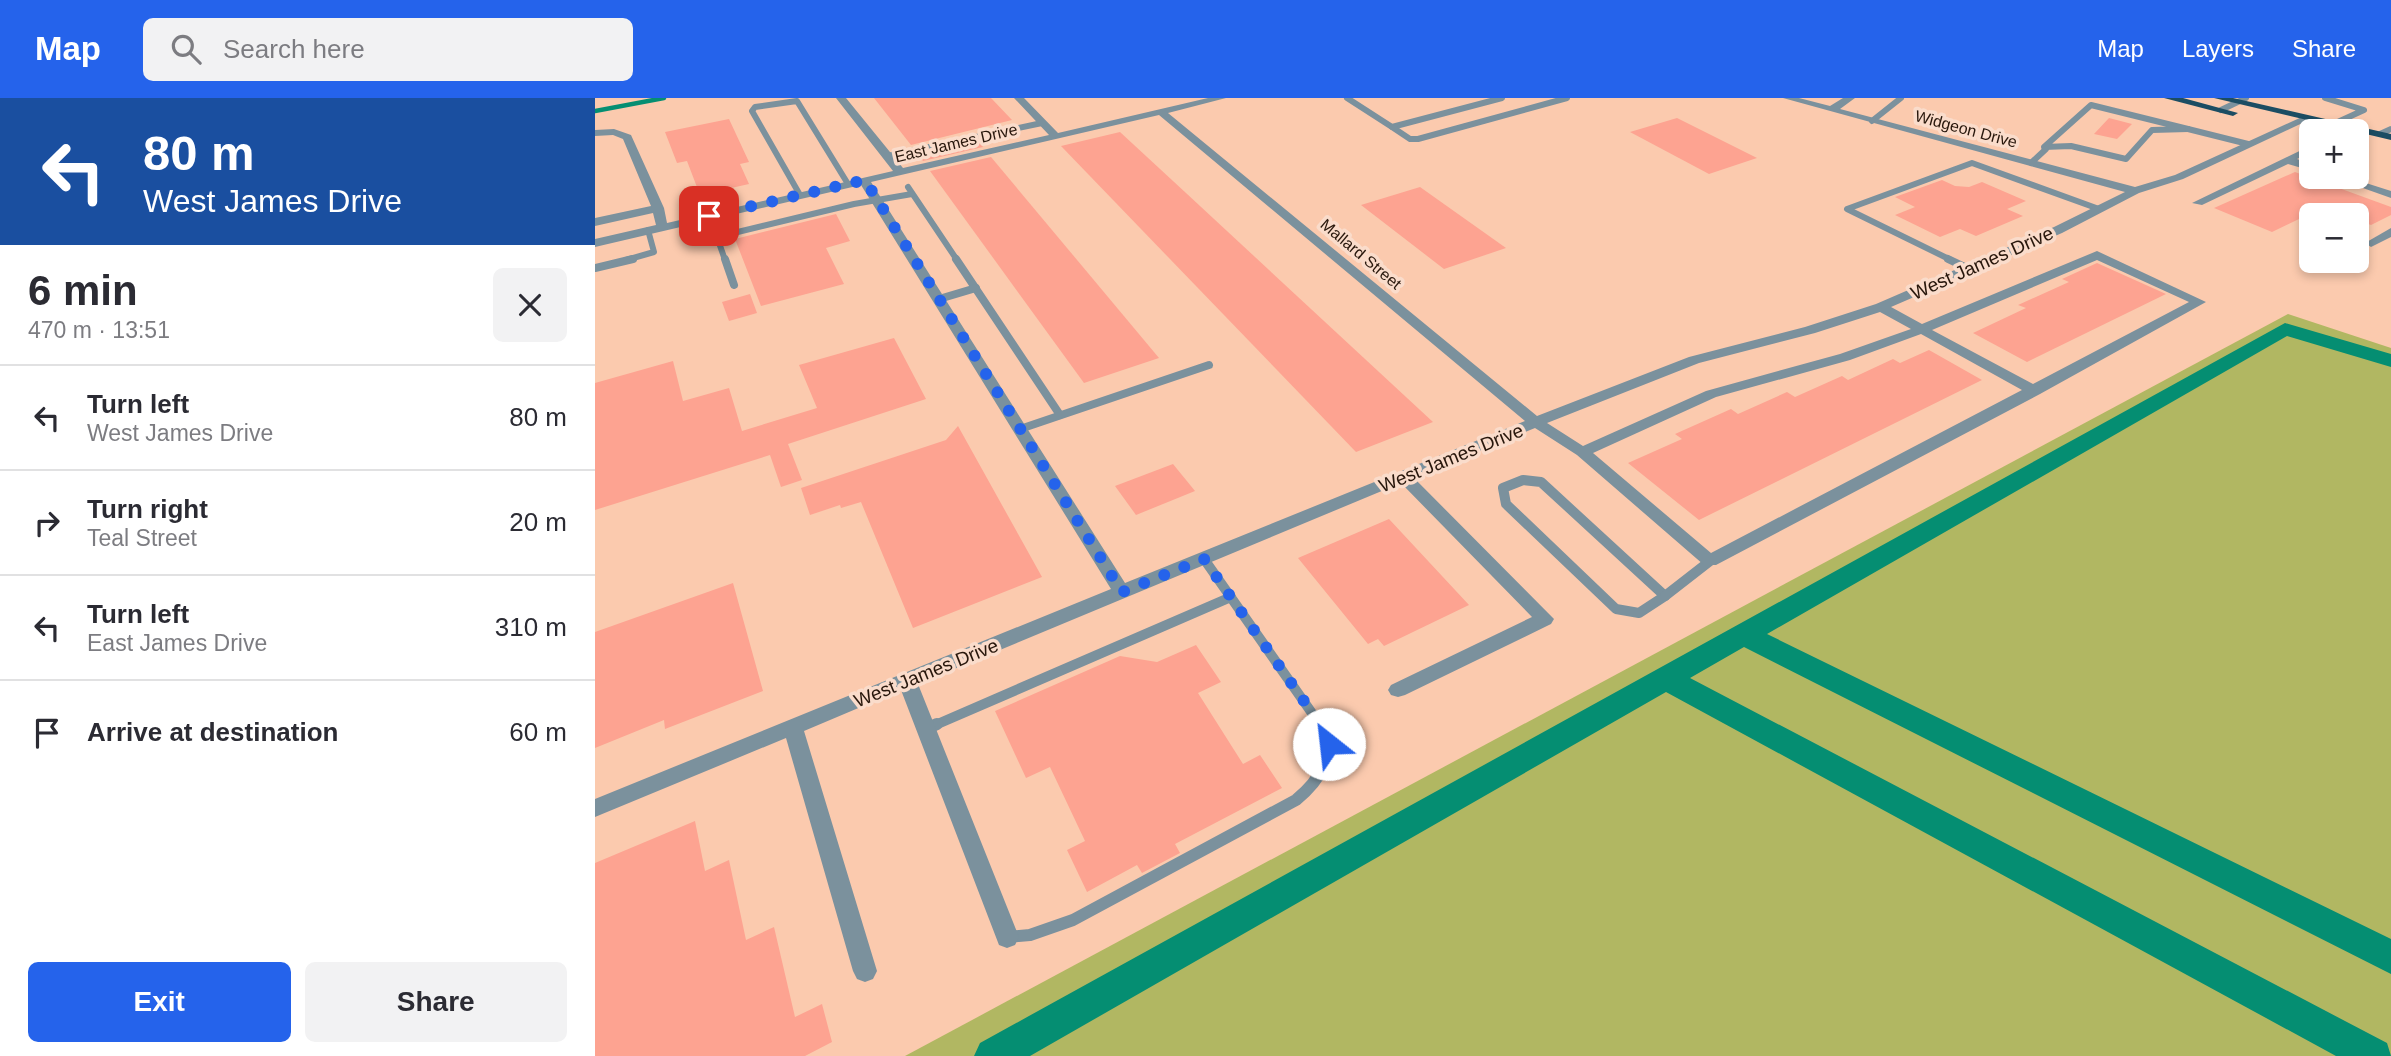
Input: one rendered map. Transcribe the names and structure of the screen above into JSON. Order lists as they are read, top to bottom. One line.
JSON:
{"streets":{"street":["Widgeon Drive","East James Drive","Mallard Street","West James Drive"]},"crossings":[["Widgeon Drive","West James Drive"],["East James Drive","Mallard Street"],["Mallard Street","West James Drive"]],"page":{"header":"Map","search":"Search here","nav":["Map","Layers","Share"],"turn":["80 m","West James Drive"],"map_buttons":["+","−"],"heading":["6 min","470 m · 13:51"],"list":[{"name":"Turn left","note":"West James Drive","value":"80 m"},{"name":"Turn right","note":"Teal Street","value":"20 m"},{"name":"Turn left","note":"East James Drive","value":"310 m"},{"name":"Arrive at destination","value":"60 m"}],"buttons":["Exit","Share"]}}
